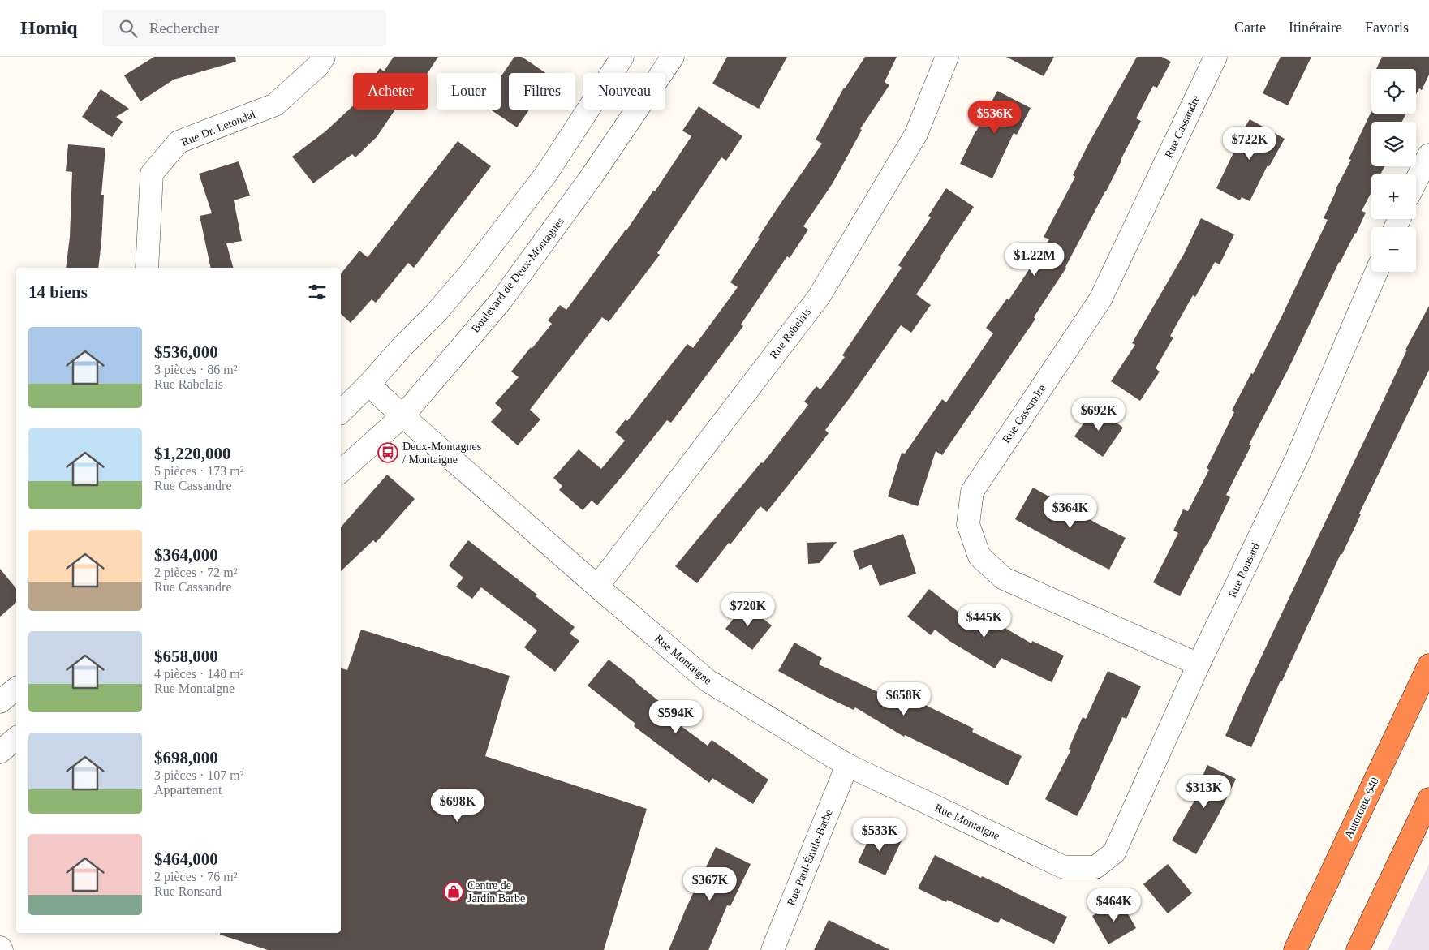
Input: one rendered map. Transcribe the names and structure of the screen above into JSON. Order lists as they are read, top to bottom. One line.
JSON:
{"streets":{"highway":["Autoroute 640"],"street":["Rue Cassandre","Rue Dr. Letondal","Boulevard de Deux-Montagnes","Rue Rabelais","Rue Ronsard","Rue Montaigne","Rue Paul-Émile-Barbe"]},"crossings":[["Rue Cassandre","Rue Ronsard"],["Boulevard de Deux-Montagnes","Rue Montaigne"],["Rue Rabelais","Rue Montaigne"],["Rue Ronsard","Rue Montaigne"],["Rue Montaigne","Rue Paul-Émile-Barbe"]],"places":{"bus stop":["Deux-Montagnes / Montaigne"],"shop":["Centre de Jardin Barbe"]},"page":{"header":"Homiq","search":"Rechercher","nav":["Carte","Itinéraire","Favoris"],"map_buttons":["+","−"],"chip":["Acheter","Louer","Filtres","Nouveau"],"price":["$536K","$722K","$1.22M","$692K","$364K","$720K","$445K","$658K","$594K","$313K","$698K","$533K","$367K","$464K"],"heading":"14 biens","list":[{"name":"$536,000","note":"3 pièces · 86 m² · Rue Rabelais"},{"name":"$1,220,000","note":"5 pièces · 173 m² · Rue Cassandre"},{"name":"$364,000","note":"2 pièces · 72 m² · Rue Cassandre"},{"name":"$658,000","note":"4 pièces · 140 m² · Rue Montaigne"},{"name":"$698,000","note":"3 pièces · 107 m² · Appartement"},{"name":"$464,000","note":"2 pièces · 76 m² · Rue Ronsard"}]}}
